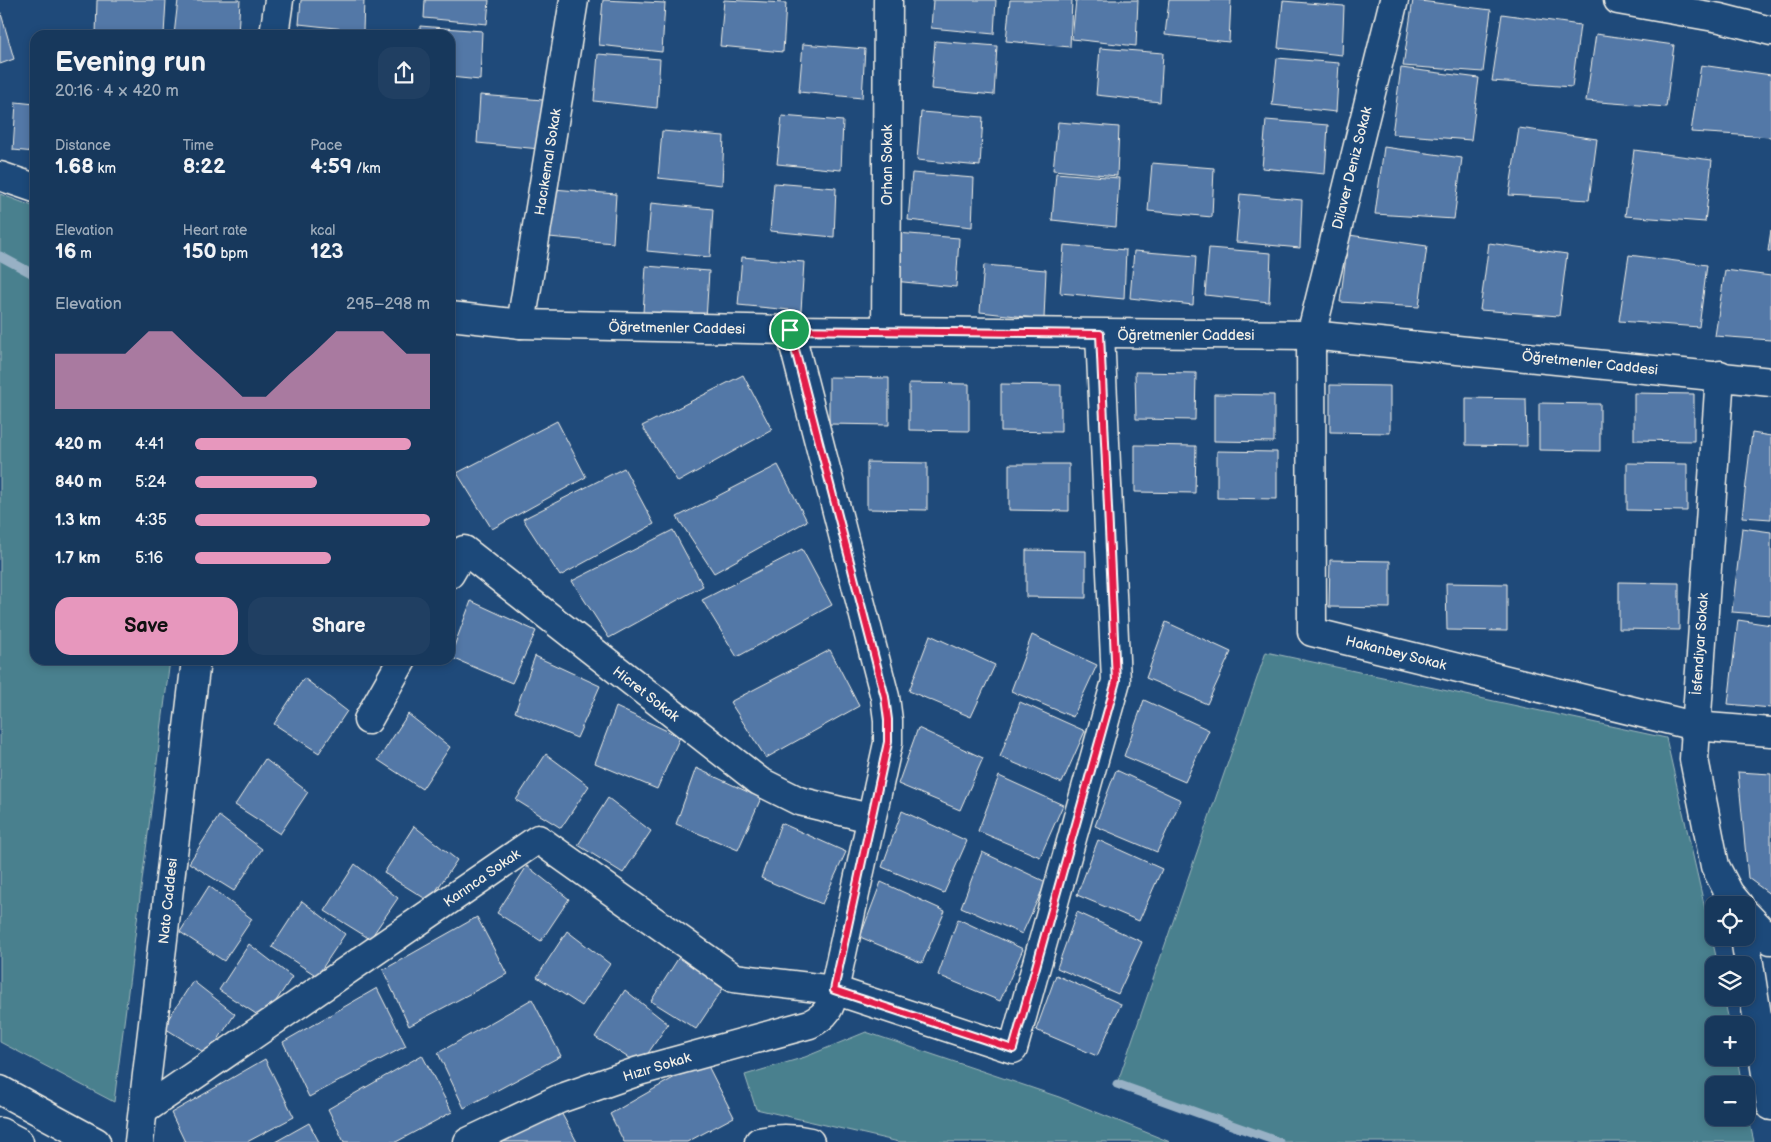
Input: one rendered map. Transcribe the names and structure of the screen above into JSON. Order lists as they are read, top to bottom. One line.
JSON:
{"streets":{"street":["Hacıkemal Sokak","Orhan Sokak","Dilaver Deniz Sokak","Öğretmenler Caddesi","İsfendiyar Sokak","Hakanbey Sokak","Hicret Sokak","Karınca Sokak","Nato Caddesi","Hızır Sokak"]},"crossings":[["Hacıkemal Sokak","Öğretmenler Caddesi"],["Orhan Sokak","Öğretmenler Caddesi"],["Dilaver Deniz Sokak","Öğretmenler Caddesi"],["Dilaver Deniz Sokak","Hakanbey Sokak"],["Öğretmenler Caddesi","İsfendiyar Sokak"],["Öğretmenler Caddesi","Hakanbey Sokak"],["Öğretmenler Caddesi","Hızır Sokak"],["İsfendiyar Sokak","Hakanbey Sokak"],["Hicret Sokak","Hızır Sokak"],["Karınca Sokak","Nato Caddesi"],["Karınca Sokak","Hızır Sokak"]],"page":{"heading":["Evening run","20:16 · 4 × 420 m"],"stats":[["Distance","1.68 km"],["Time","8:22"],["Pace","4:59 /km"],["Elevation","16 m"],["Heart rate","150 bpm"],["kcal","123"]],"chart":["Elevation","295–298 m"],"list":[{"name":"420 m","note":"4:41"},{"name":"840 m","note":"5:24"},{"name":"1.3 km","note":"4:35"},{"name":"1.7 km","note":"5:16"}],"buttons":["Save","Share"],"map_buttons":["+","−"]}}
